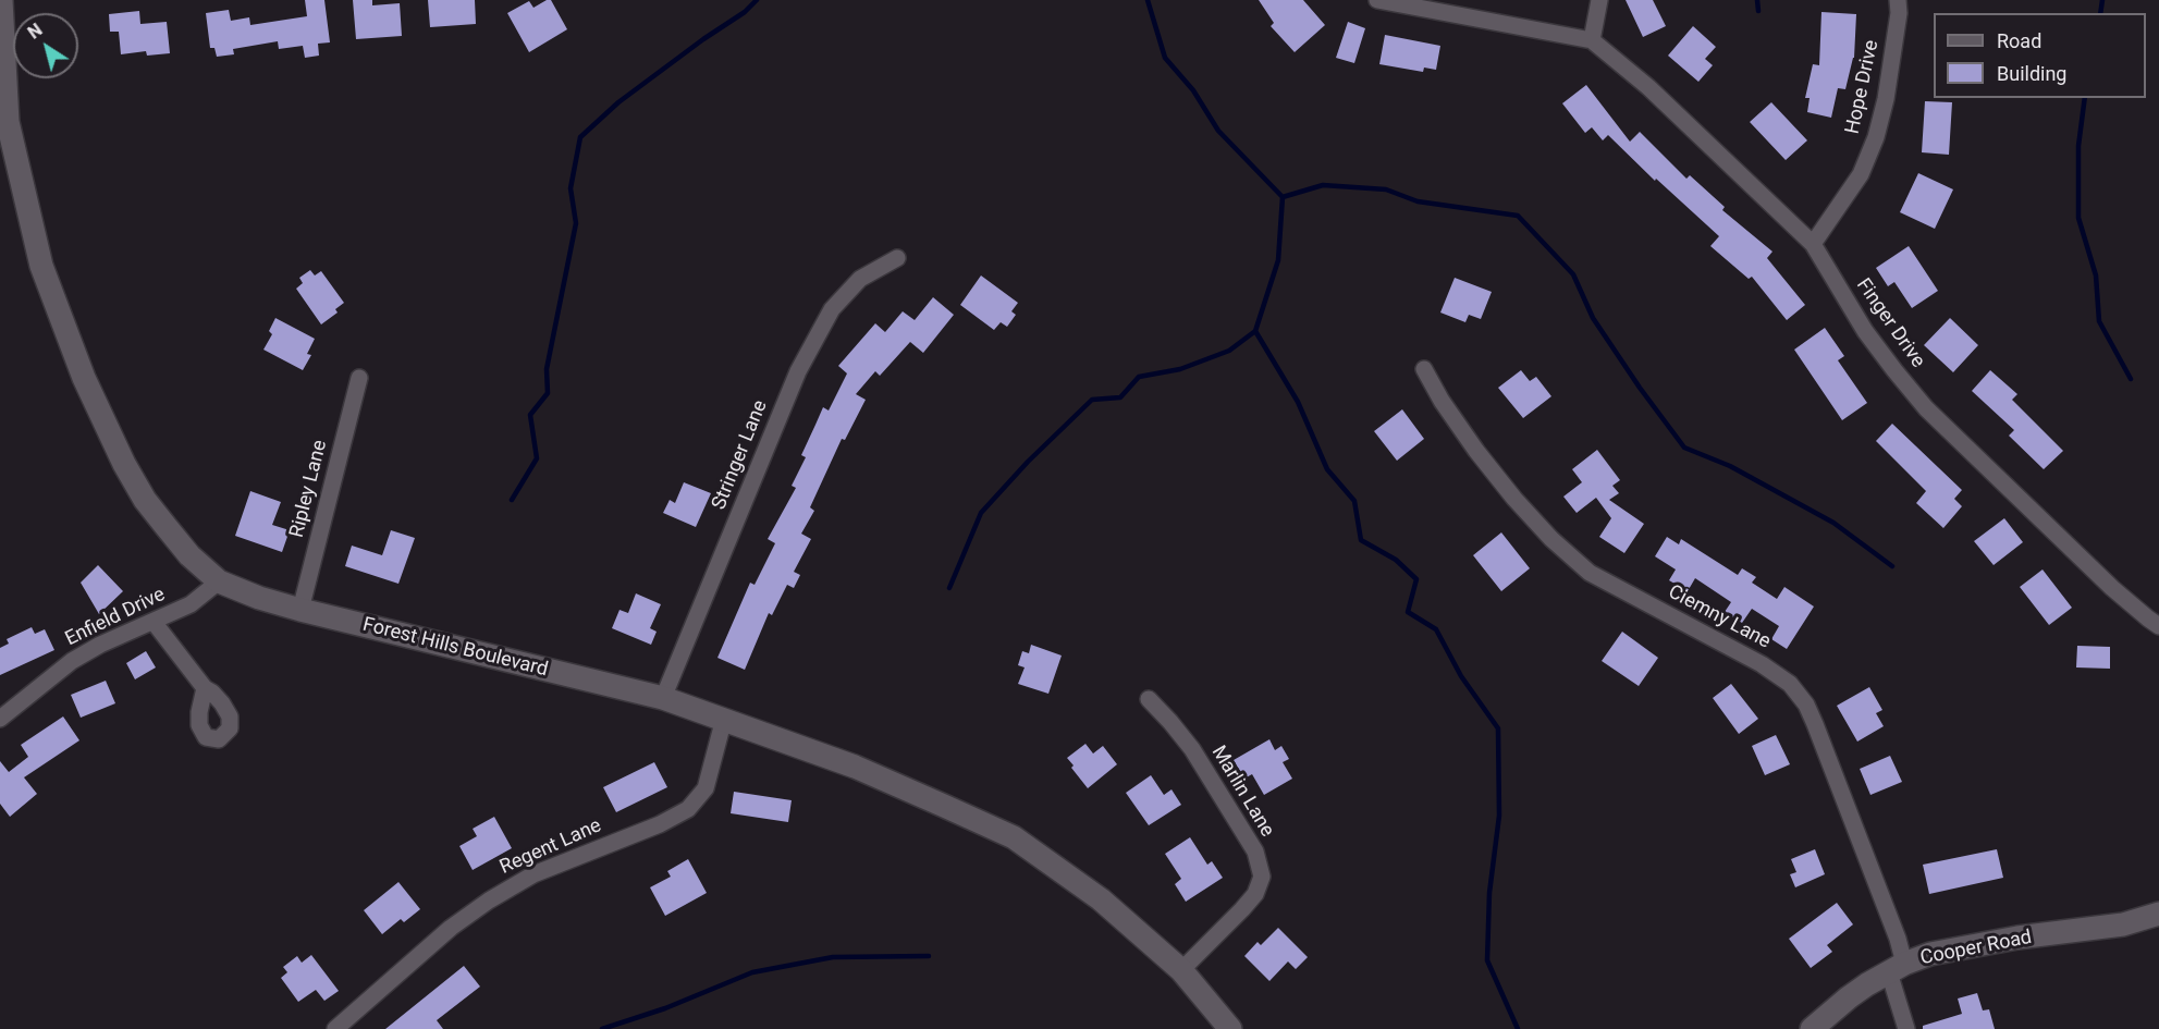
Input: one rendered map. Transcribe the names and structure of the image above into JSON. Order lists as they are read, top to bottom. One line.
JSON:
{"streets":{"main road":["Forest Hills Boulevard","Cooper Road"],"street":["Hope Drive","Finger Drive","Stringer Lane","Ripley Lane","Enfield Drive","Ciemny Lane","Marlin Lane","Regent Lane"]},"crossings":[["Hope Drive","Finger Drive"],["Stringer Lane","Forest Hills Boulevard"],["Ripley Lane","Forest Hills Boulevard"],["Enfield Drive","Forest Hills Boulevard"],["Ciemny Lane","Cooper Road"],["Forest Hills Boulevard","Marlin Lane"],["Forest Hills Boulevard","Regent Lane"]],"legend":["Road","Building"],"north":"top left"}
